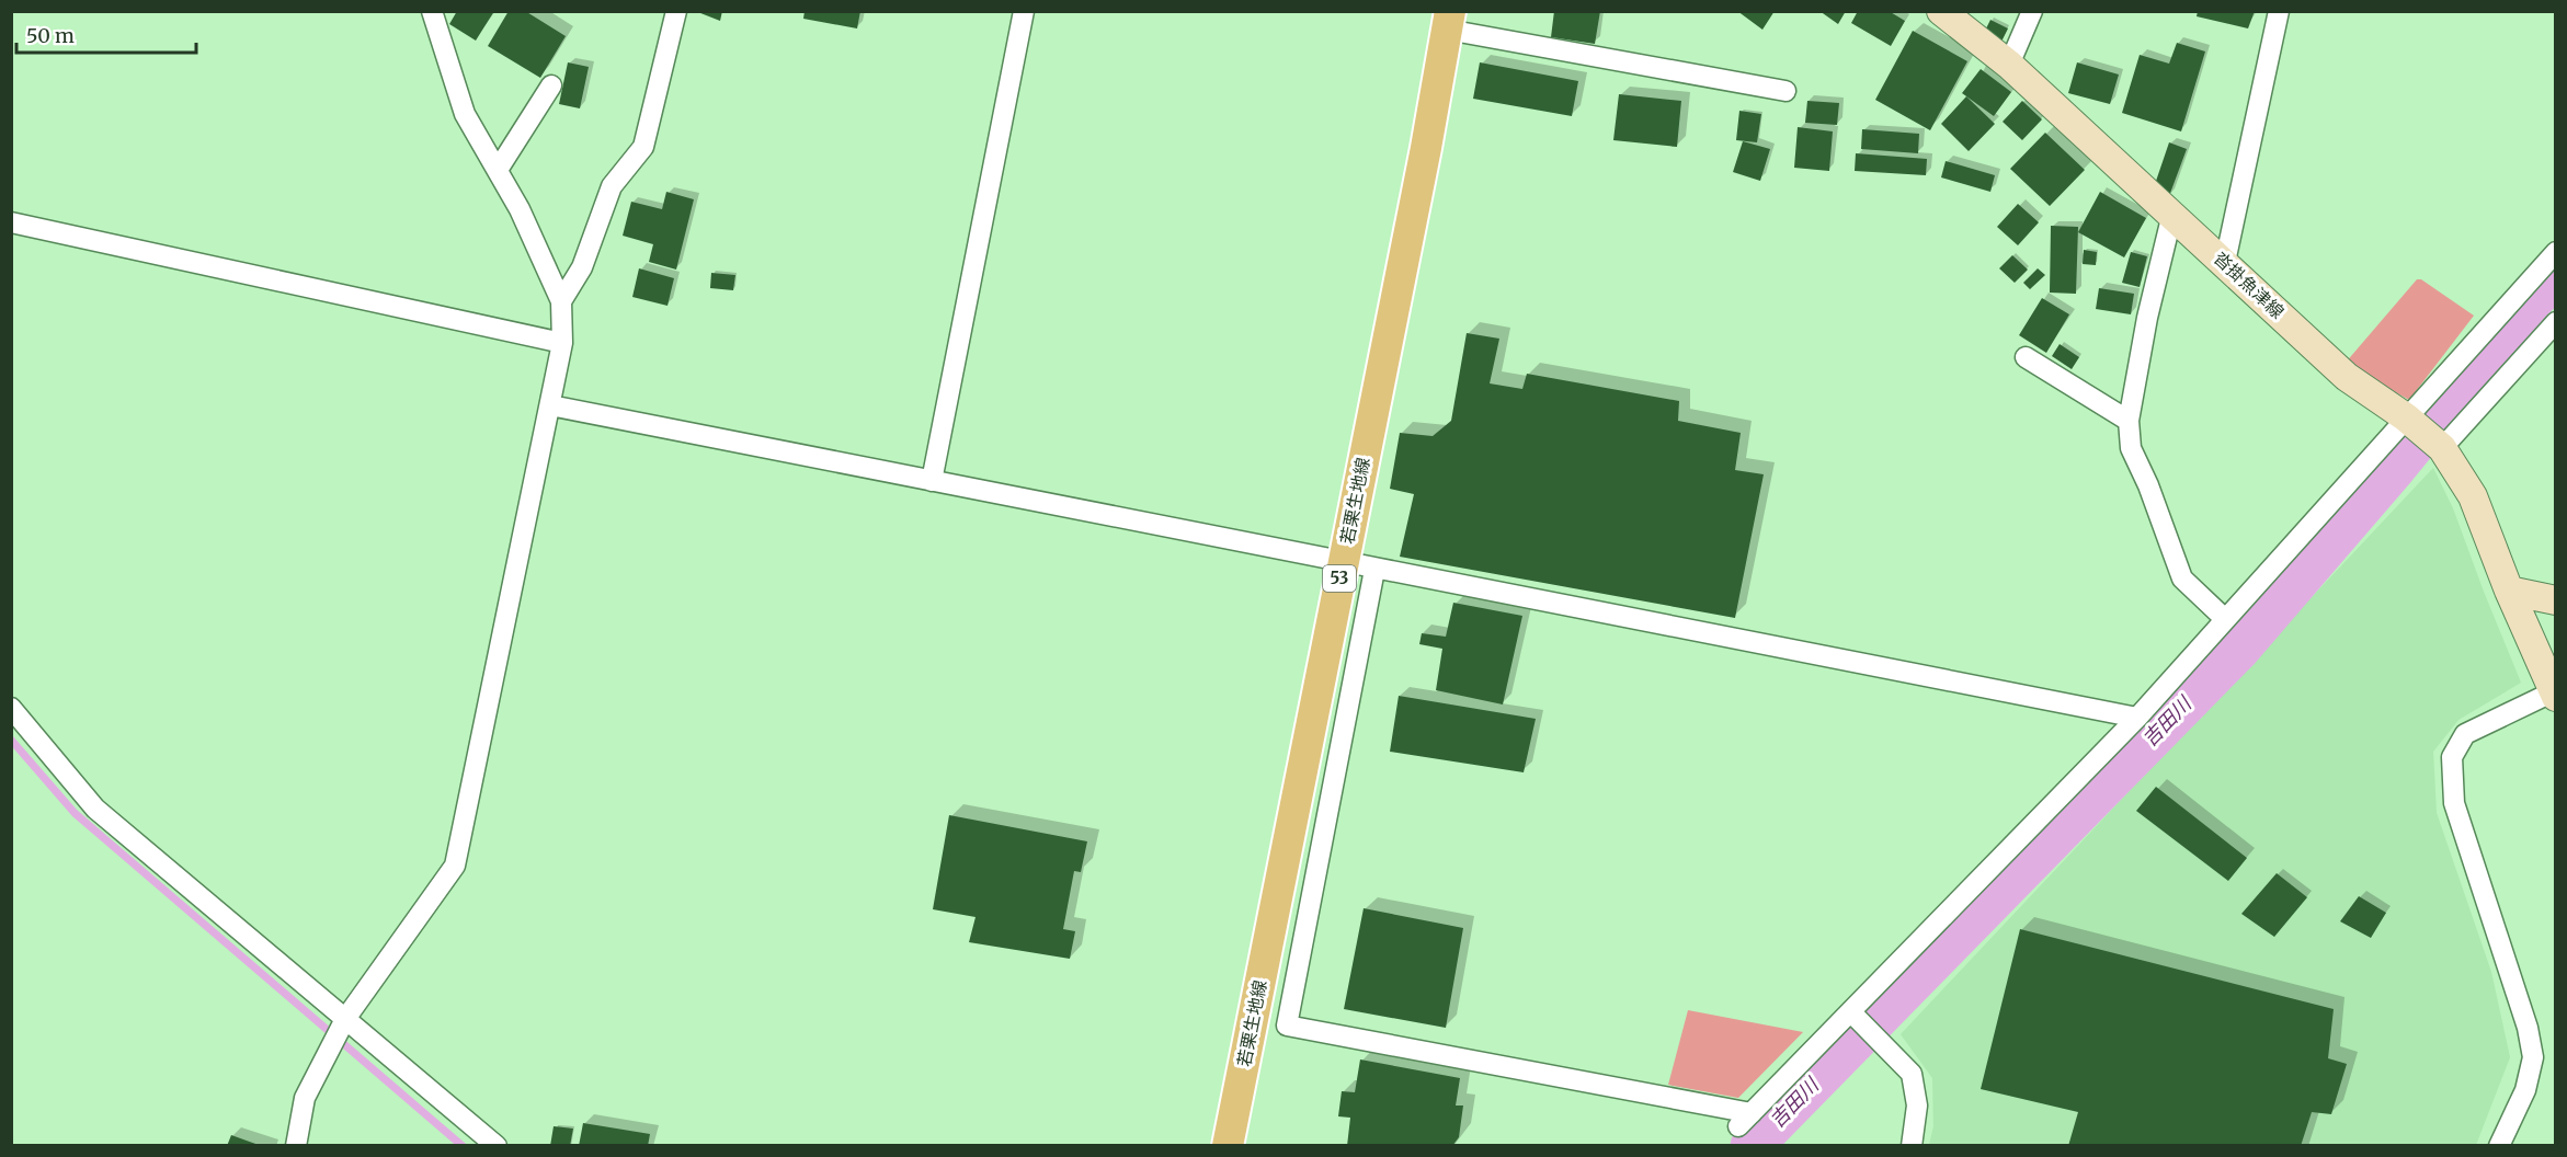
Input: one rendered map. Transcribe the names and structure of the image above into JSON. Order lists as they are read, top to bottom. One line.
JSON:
{"streets":{"main road":["沓掛魚津線","若栗生地線","53"]},"water":["吉田川"],"scale_bar":"50 m"}
